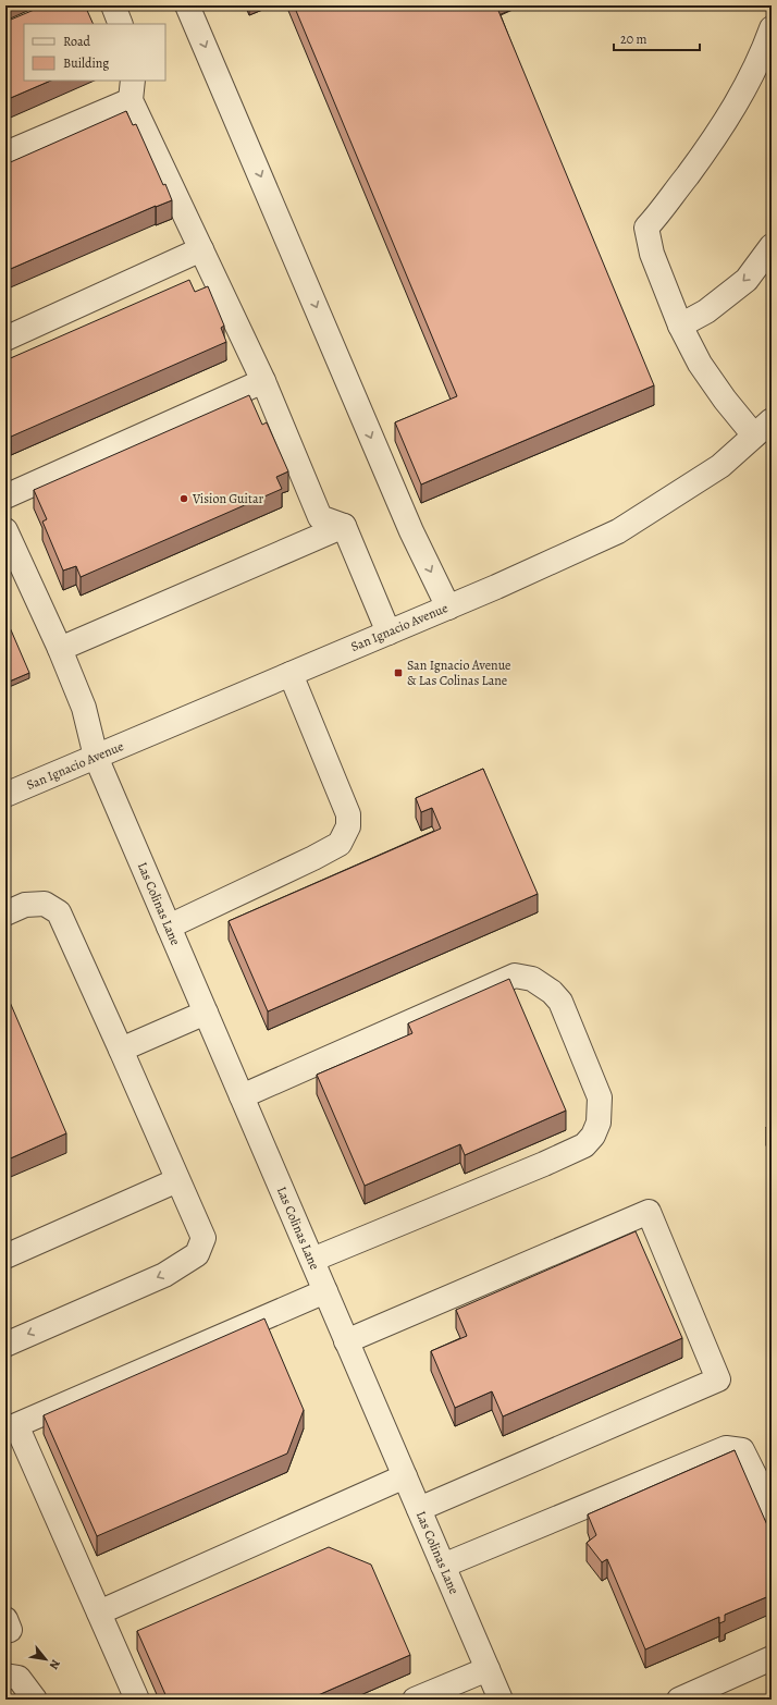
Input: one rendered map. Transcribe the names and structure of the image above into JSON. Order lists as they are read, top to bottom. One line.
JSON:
{"streets":{"street":["San Ignacio Avenue","Las Colinas Lane"]},"crossings":[["San Ignacio Avenue","Las Colinas Lane"]],"places":{"other":["Vision Guitar"],"transit":["San Ignacio Avenue & Las Colinas Lane"]},"legend":["Road","Building"],"scale_bar":"20 m","north":"bottom right"}
